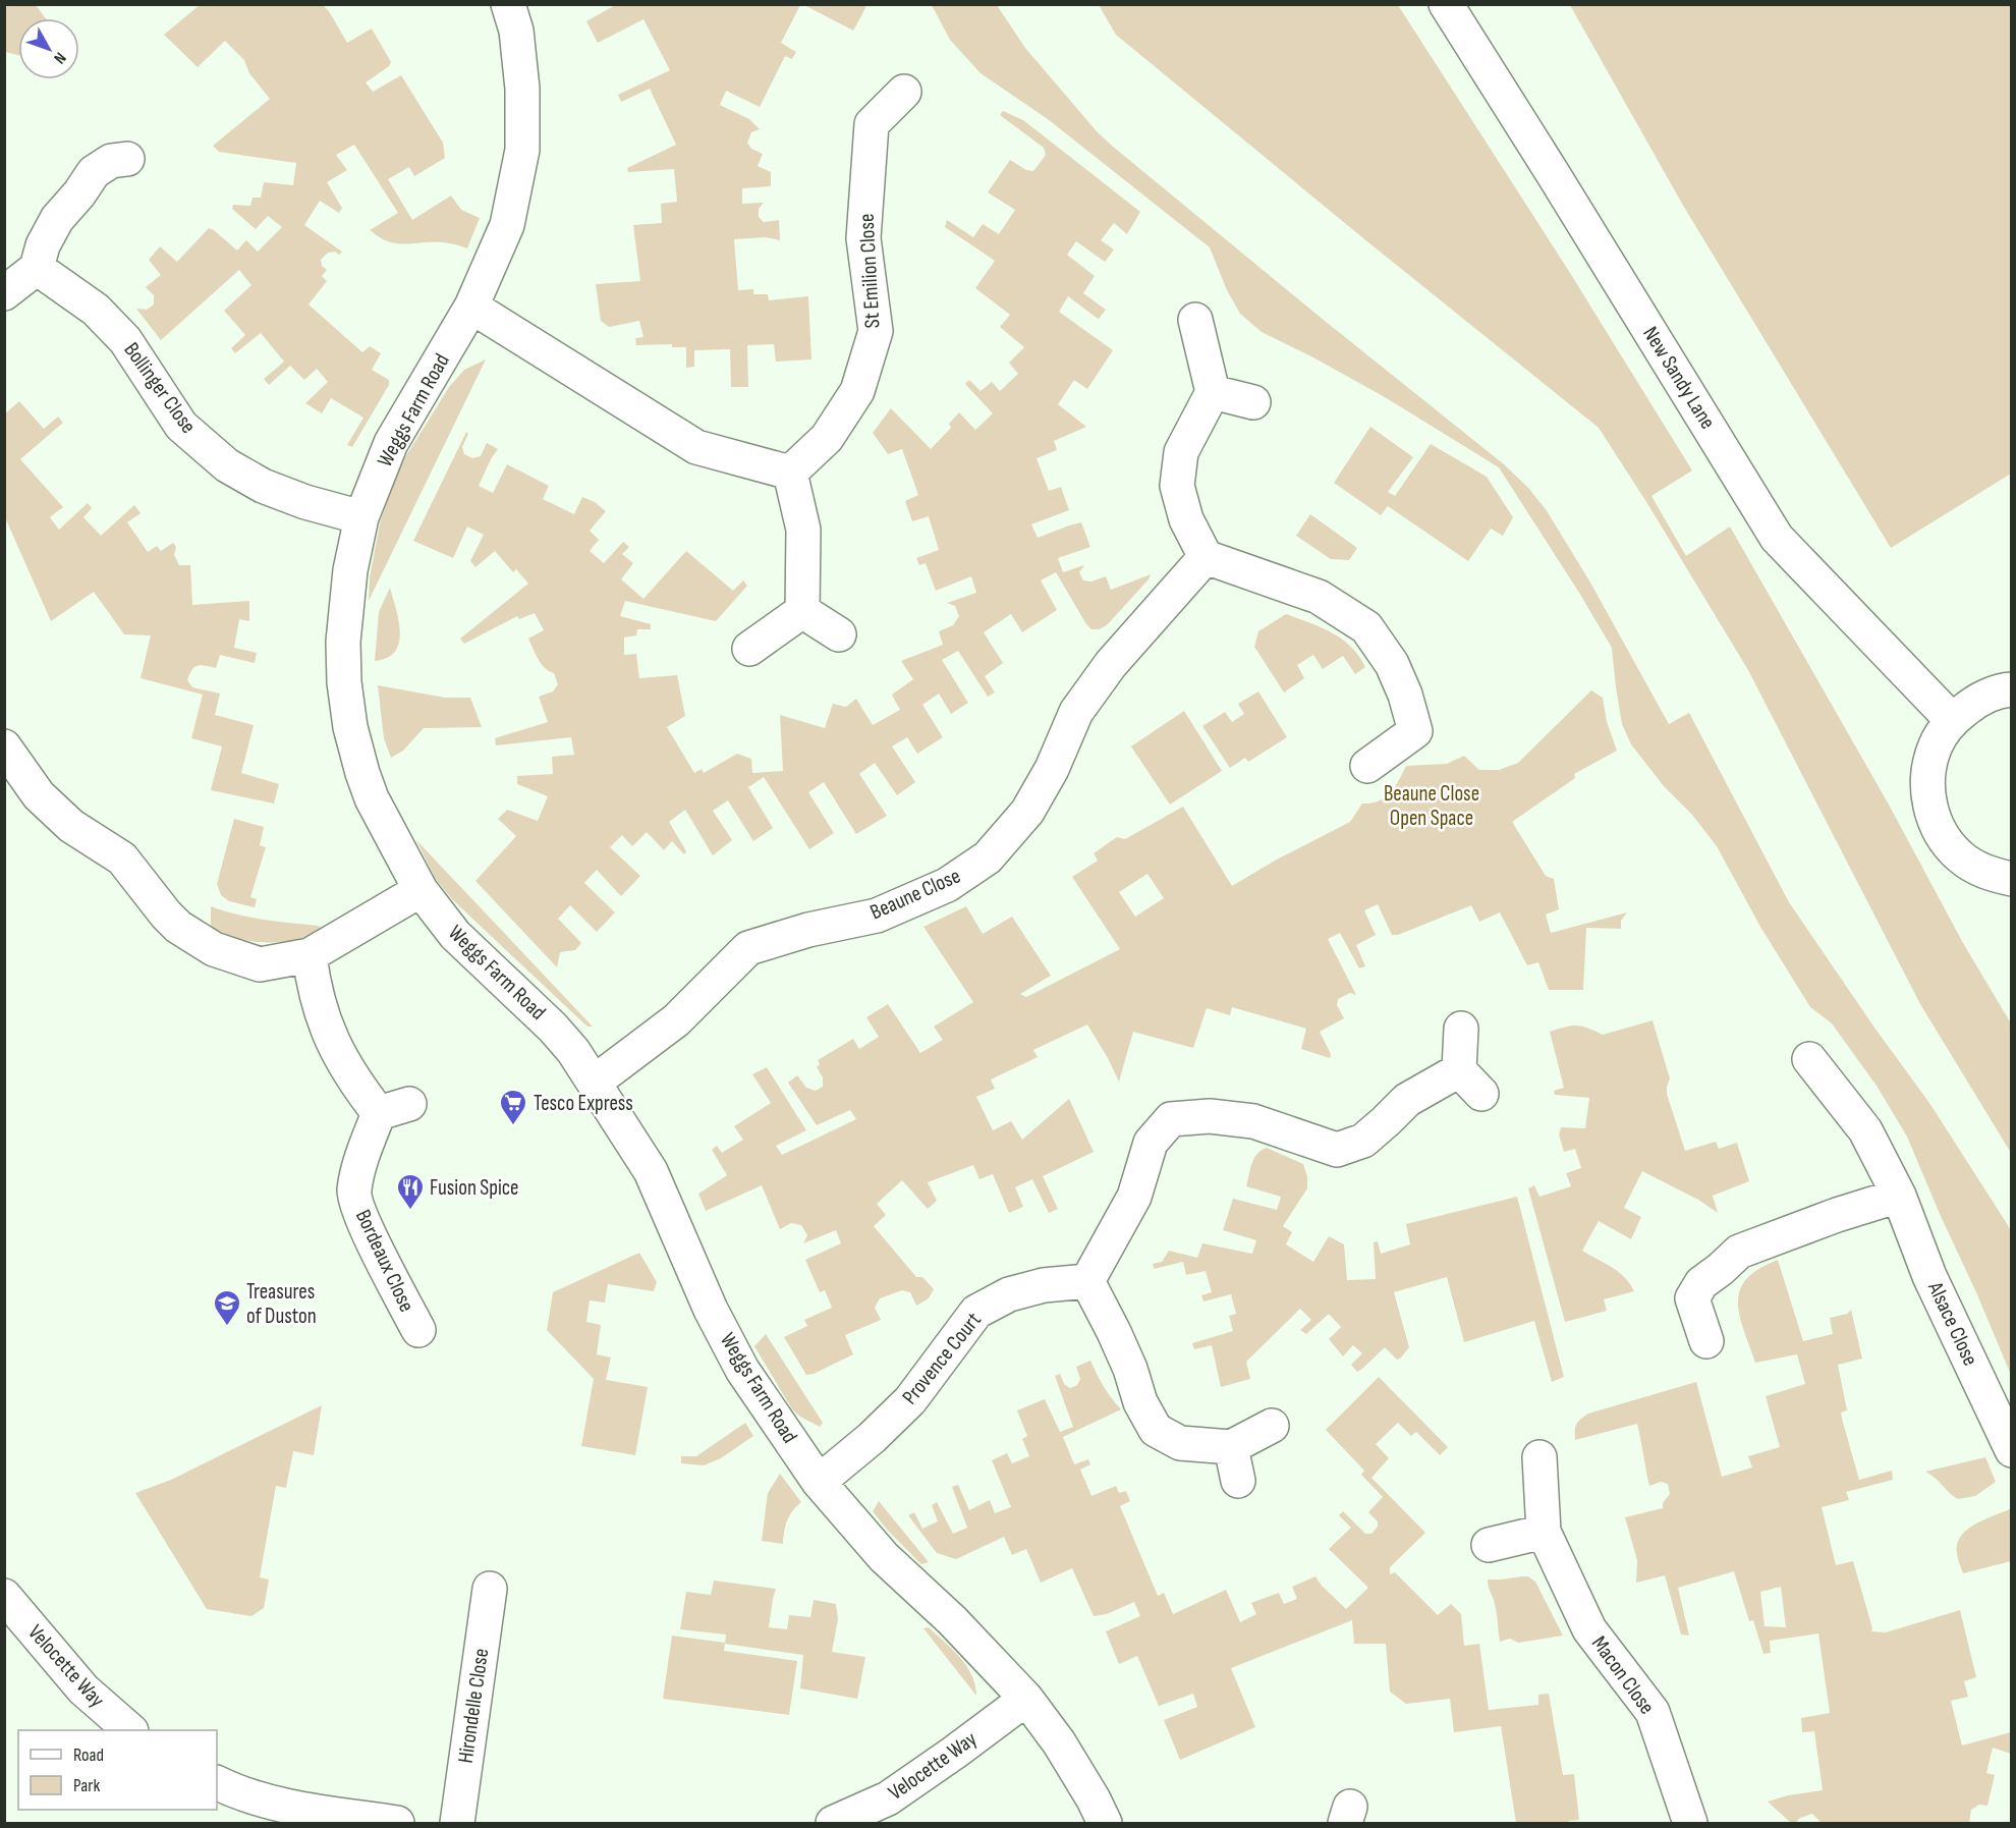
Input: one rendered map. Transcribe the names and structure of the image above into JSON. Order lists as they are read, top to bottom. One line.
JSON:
{"streets":{"street":["St Emilion Close","New Sandy Lane","Bollinger Close","Weggs Farm Road","Beaune Close","Bordeaux Close","Alsace Close","Provence Court","Velocette Way","Macon Close","Hirondelle Close"]},"crossings":[["Bollinger Close","Weggs Farm Road"],["Weggs Farm Road","Beaune Close"],["Weggs Farm Road","Provence Court"],["Weggs Farm Road","Velocette Way"]],"parks":["Beaune Close Open Space"],"places":{"supermarket":["Tesco Express"],"restaurant":["Fusion Spice"],"school or university":["Treasures of Duston"]},"legend":["Road","Park"],"north":"bottom right"}
